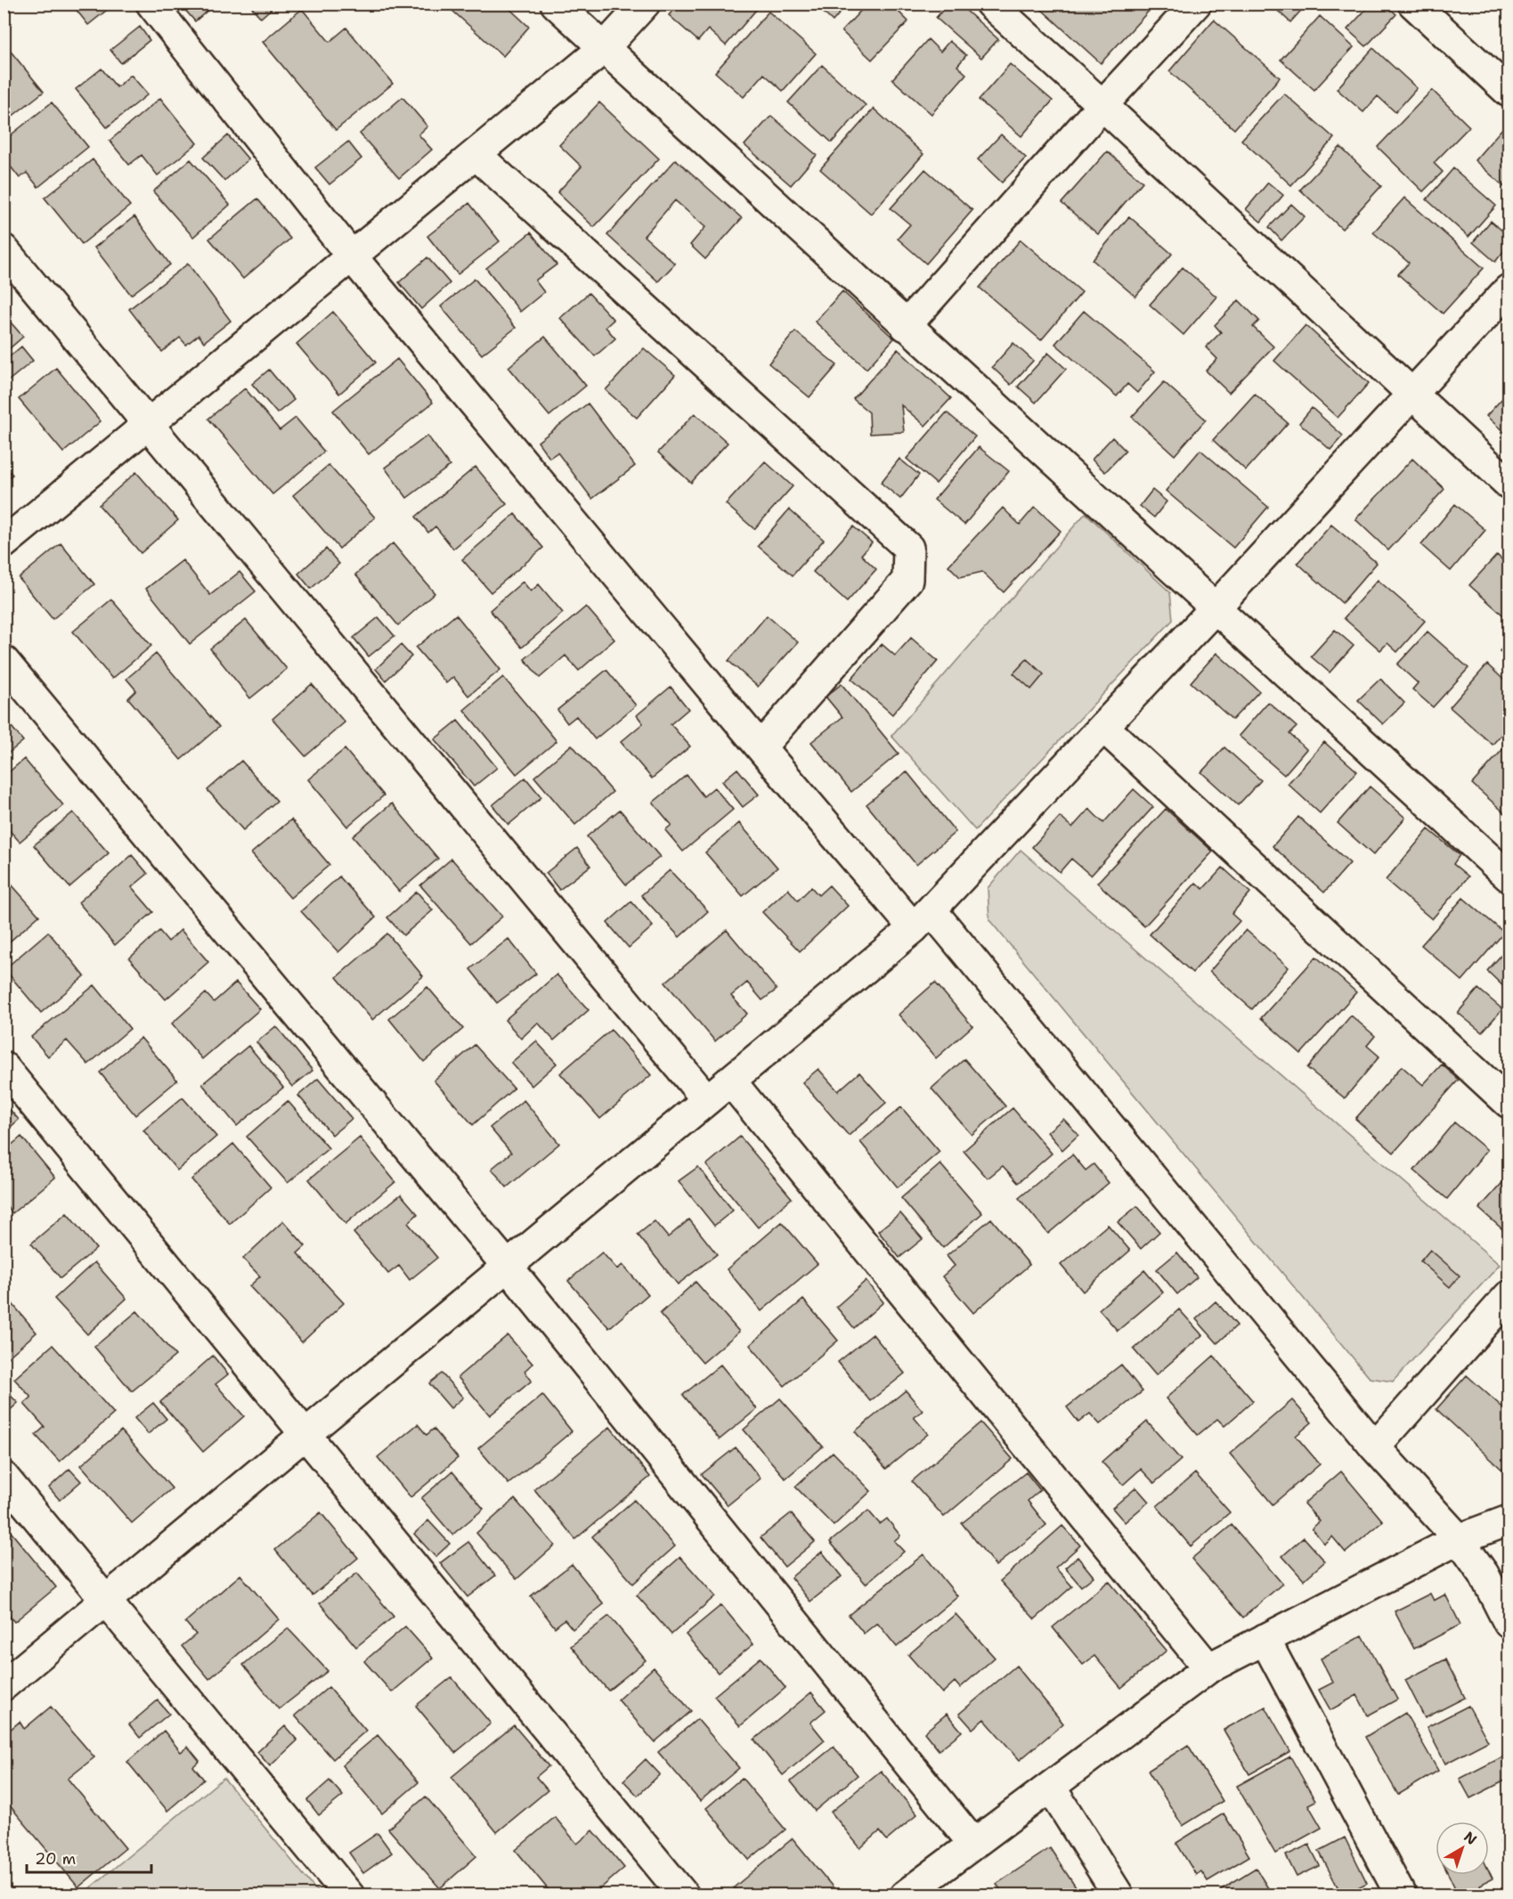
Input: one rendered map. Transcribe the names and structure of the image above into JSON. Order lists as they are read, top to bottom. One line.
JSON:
{"scale_bar":"20 m","north":"top right"}
